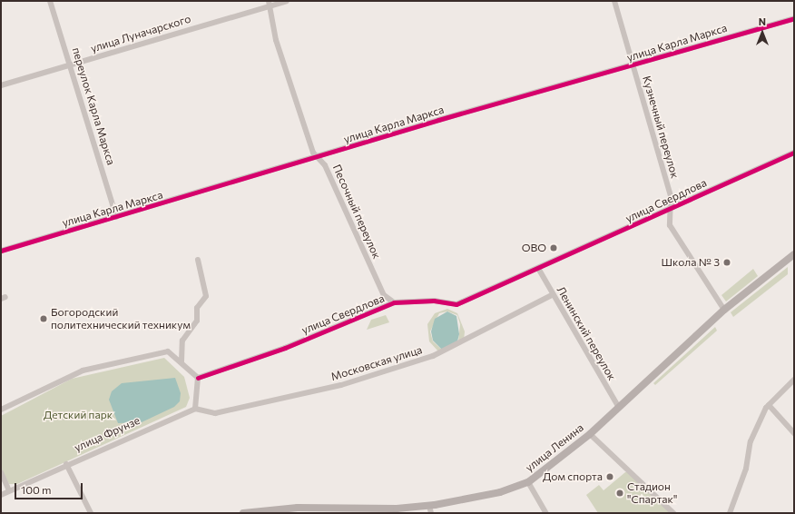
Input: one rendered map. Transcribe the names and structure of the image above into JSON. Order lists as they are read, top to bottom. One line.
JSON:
{"streets":{"main road":["улица Ленина"],"street":["улица Луначарского","улица Карла Маркса","переулок Карла Маркса","Кузнечный переулок","улица Свердлова","Песочный переулок","Ленинский переулок","Московская улица","улица Фрунзе"]},"crossings":[["улица Луначарского","переулок Карла Маркса"],["улица Луначарского","Песочный переулок"],["улица Карла Маркса","переулок Карла Маркса"],["улица Карла Маркса","Кузнечный переулок"],["улица Карла Маркса","Песочный переулок"],["Кузнечный переулок","улица Свердлова"],["Кузнечный переулок","улица Ленина"],["улица Свердлова","Песочный переулок"],["улица Свердлова","Ленинский переулок"],["Ленинский переулок","Московская улица"],["Ленинский переулок","улица Ленина"],["Московская улица","улица Фрунзе"]],"parks":["Детский парк"],"places":["ОВО","Школа № 3","Богородский политехнический техникум","Дом спорта","Стадион \"Спартак\""],"scale_bar":"100 m","north":"top"}
